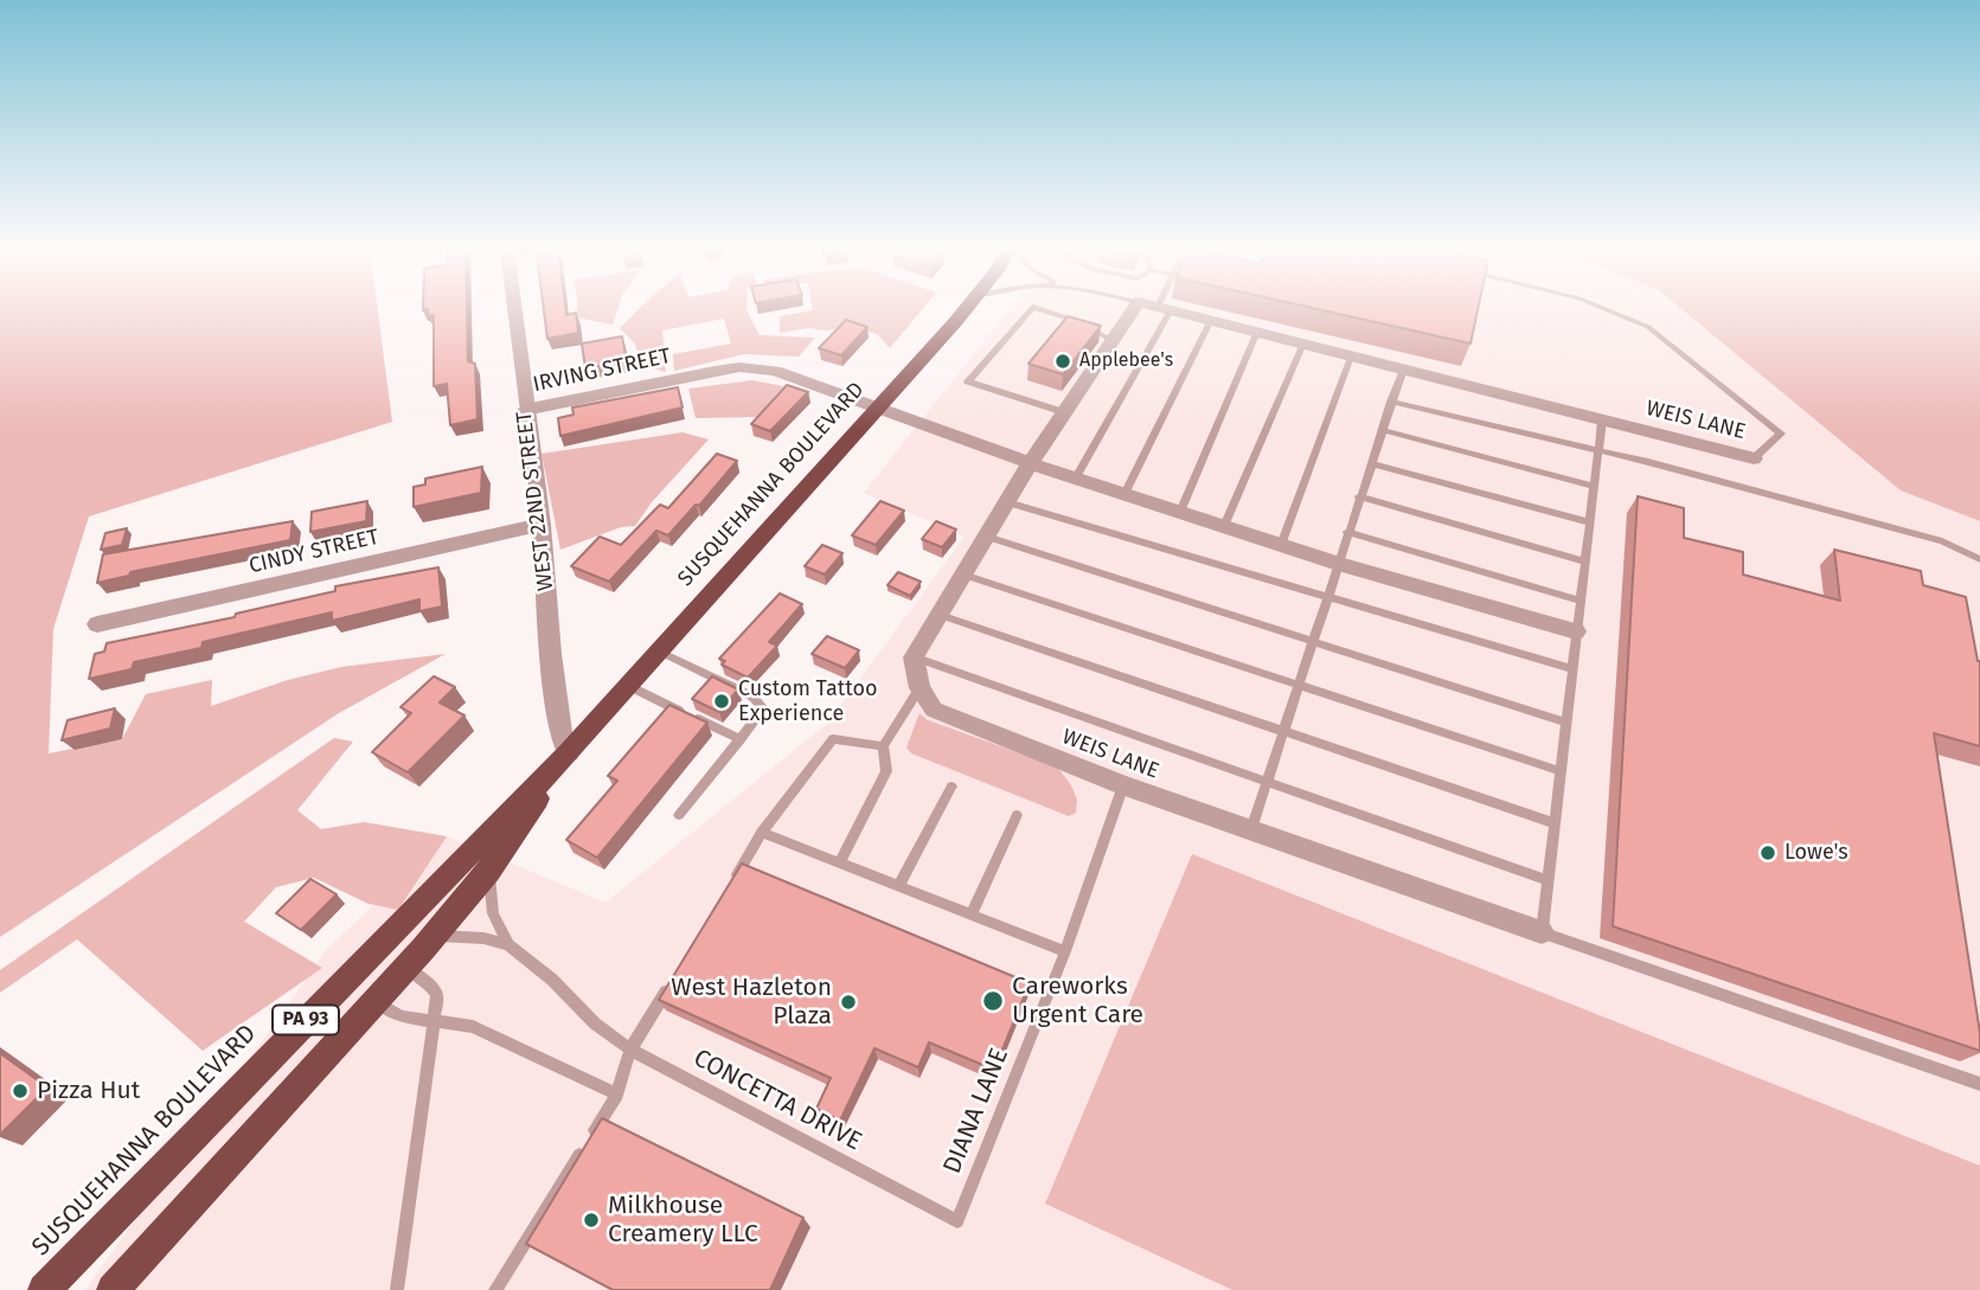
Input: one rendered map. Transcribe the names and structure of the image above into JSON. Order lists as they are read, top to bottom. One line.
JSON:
{"streets":{"highway":["SUSQUEHANNA BOULEVARD","PA 93"],"street":["IRVING STREET","WEIS LANE","WEST 22ND STREET","CINDY STREET"],"lane":["CONCETTA DRIVE","DIANA LANE"]},"crossings":[["IRVING STREET","SUSQUEHANNA BOULEVARD"],["IRVING STREET","WEST 22ND STREET"],["WEIS LANE","DIANA LANE"],["SUSQUEHANNA BOULEVARD","WEST 22ND STREET"],["SUSQUEHANNA BOULEVARD","CONCETTA DRIVE"],["WEST 22ND STREET","CINDY STREET"],["CONCETTA DRIVE","DIANA LANE"]],"places":["Applebee's","Custom Tattoo Experience","Lowe's","Careworks Urgent Care","West Hazleton Plaza","Pizza Hut","Milkhouse Creamery LLC"]}
